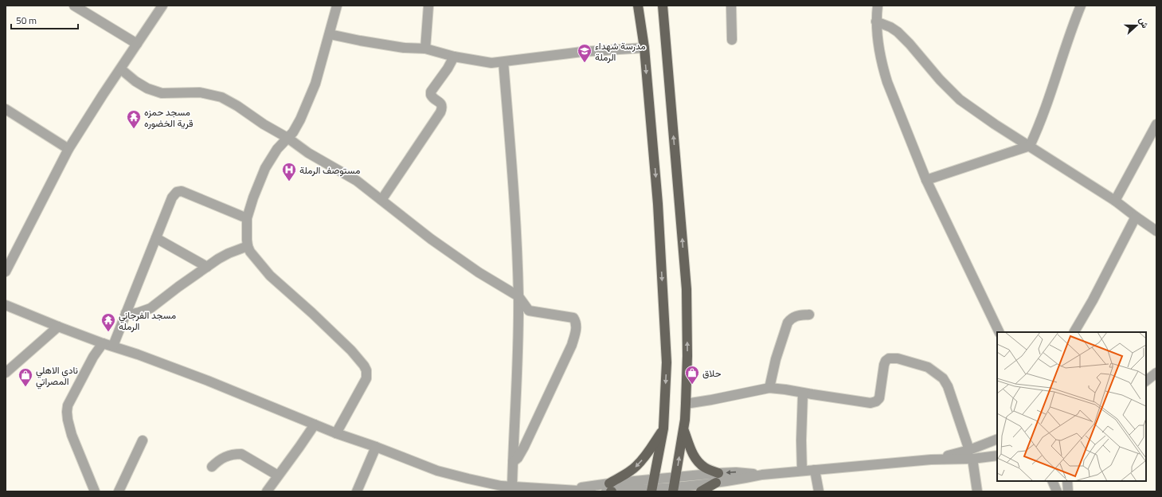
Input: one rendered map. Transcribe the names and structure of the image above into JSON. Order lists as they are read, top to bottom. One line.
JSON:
{"places":{"school or university":["مدرسة شهداء الرملة"],"temple":["مسجد حمزه قرية الخضوره","مسجد الفرجاني الرمله"],"hospital":["مستوصف الرملة"],"shop":["حلاق","نادي الاهلي المصراتي"]},"scale_bar":"50 m","north":"right"}
